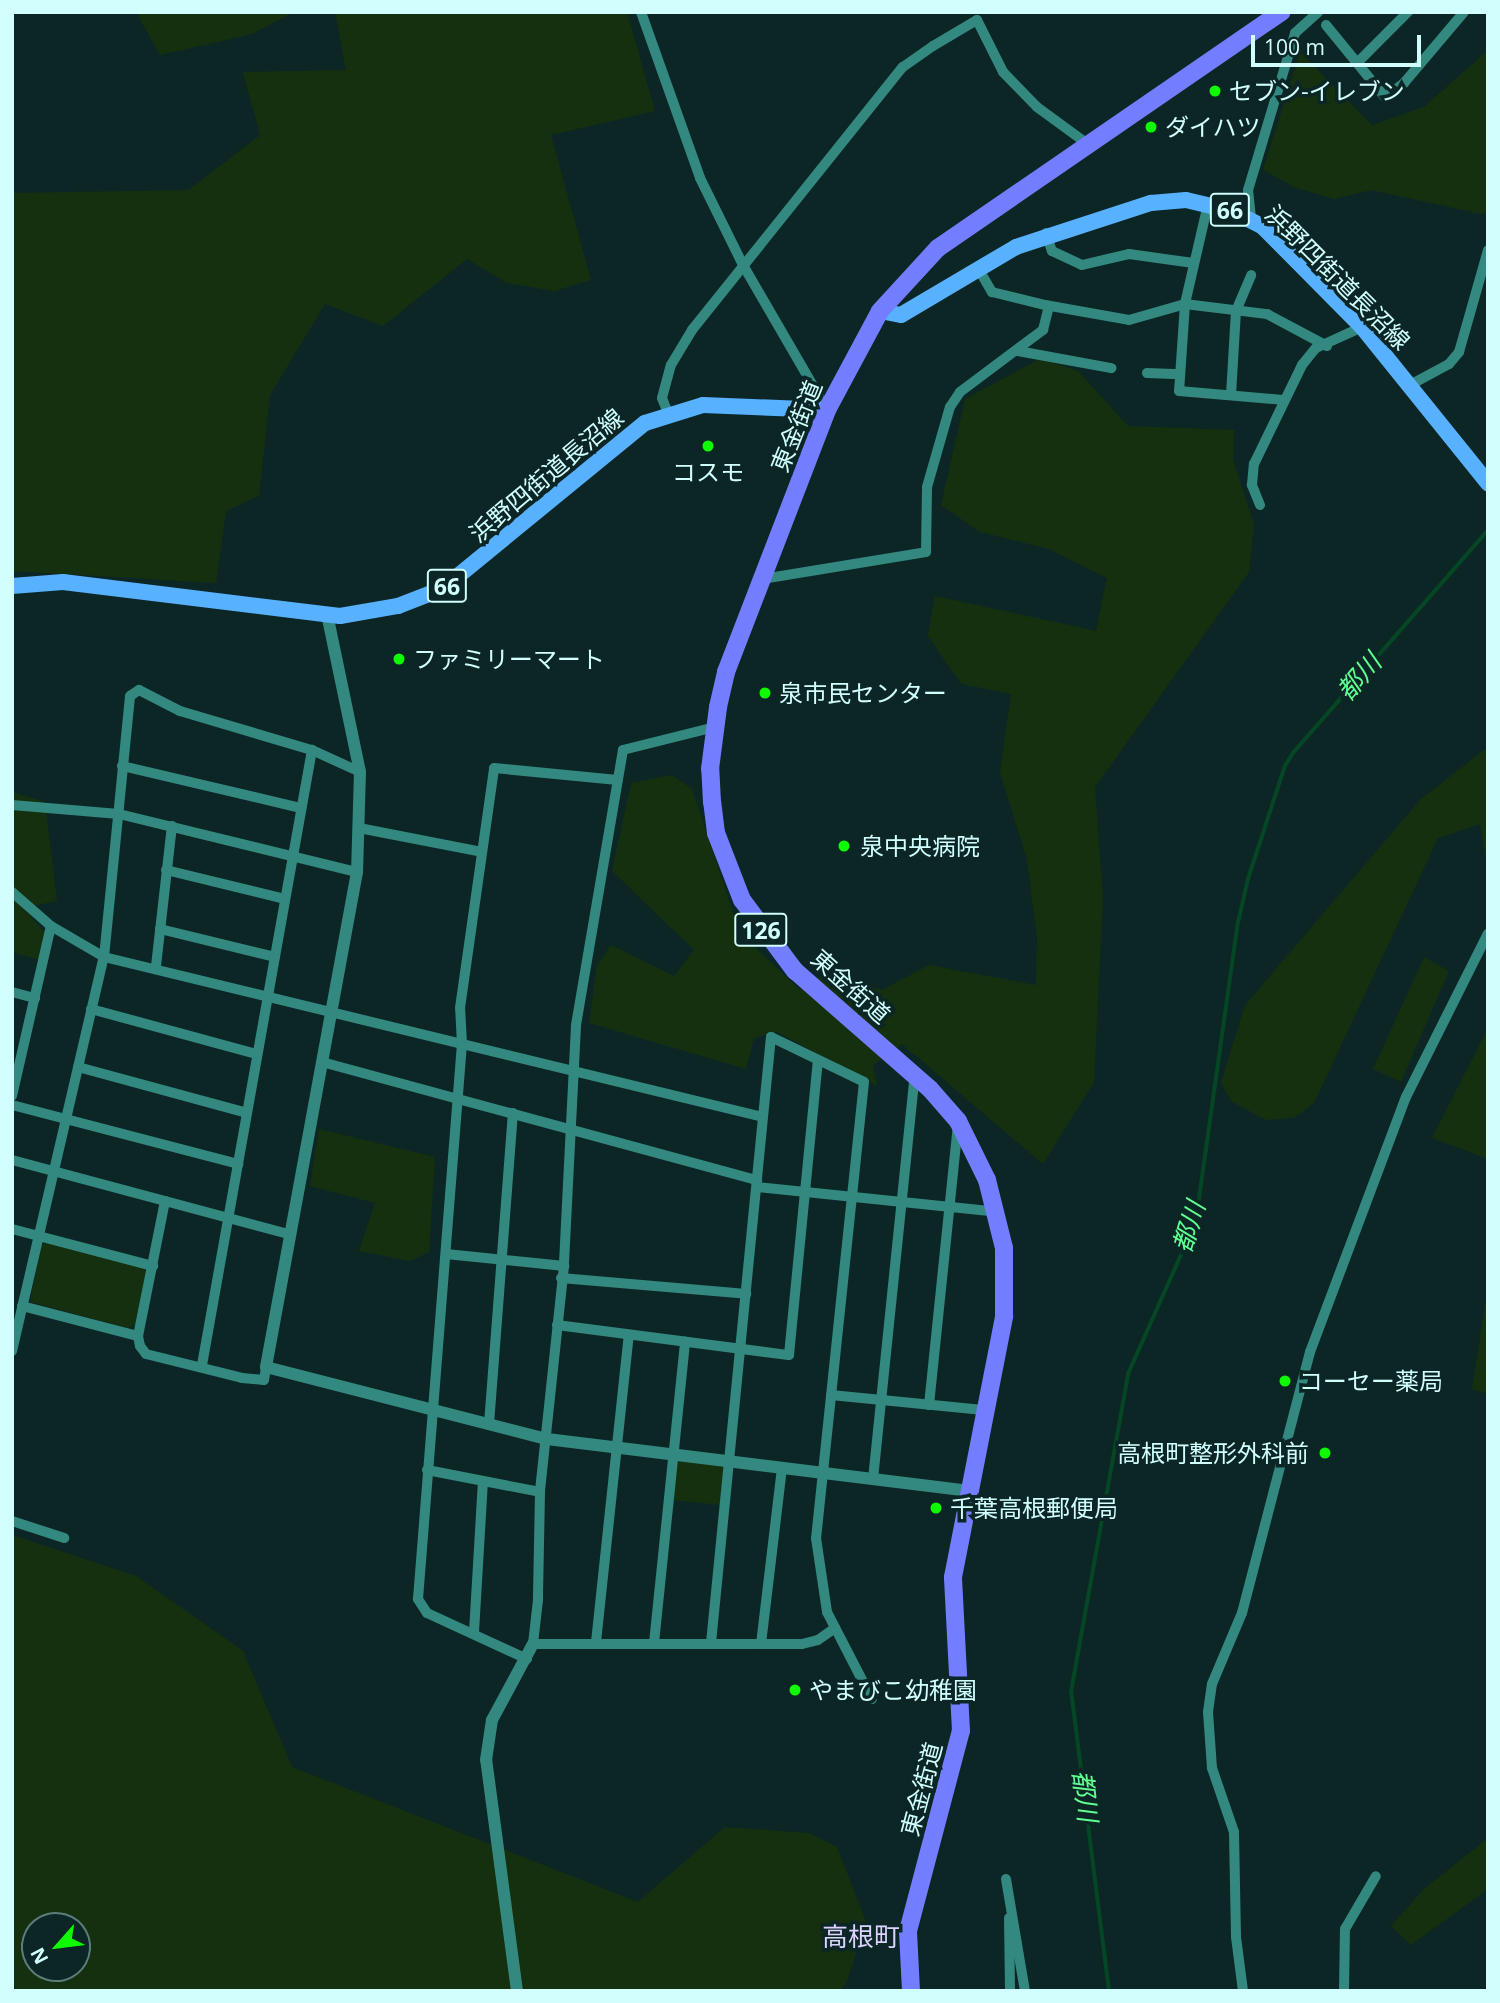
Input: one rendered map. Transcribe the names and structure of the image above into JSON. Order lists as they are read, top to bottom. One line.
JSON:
{"streets":{"highway":["東金街道","126"],"main road":["66","浜野四街道長沼線"]},"crossings":[["浜野四街道長沼線","東金街道"]],"districts":["高根町"],"water":["都川"],"places":["セブン-イレブン","ダイハツ","コスモ","ファミリーマート","泉市民センター","泉中央病院","コーセー薬局","高根町整形外科前","千葉高根郵便局","やまびこ幼稚園"],"scale_bar":"100 m","north":"bottom left"}
